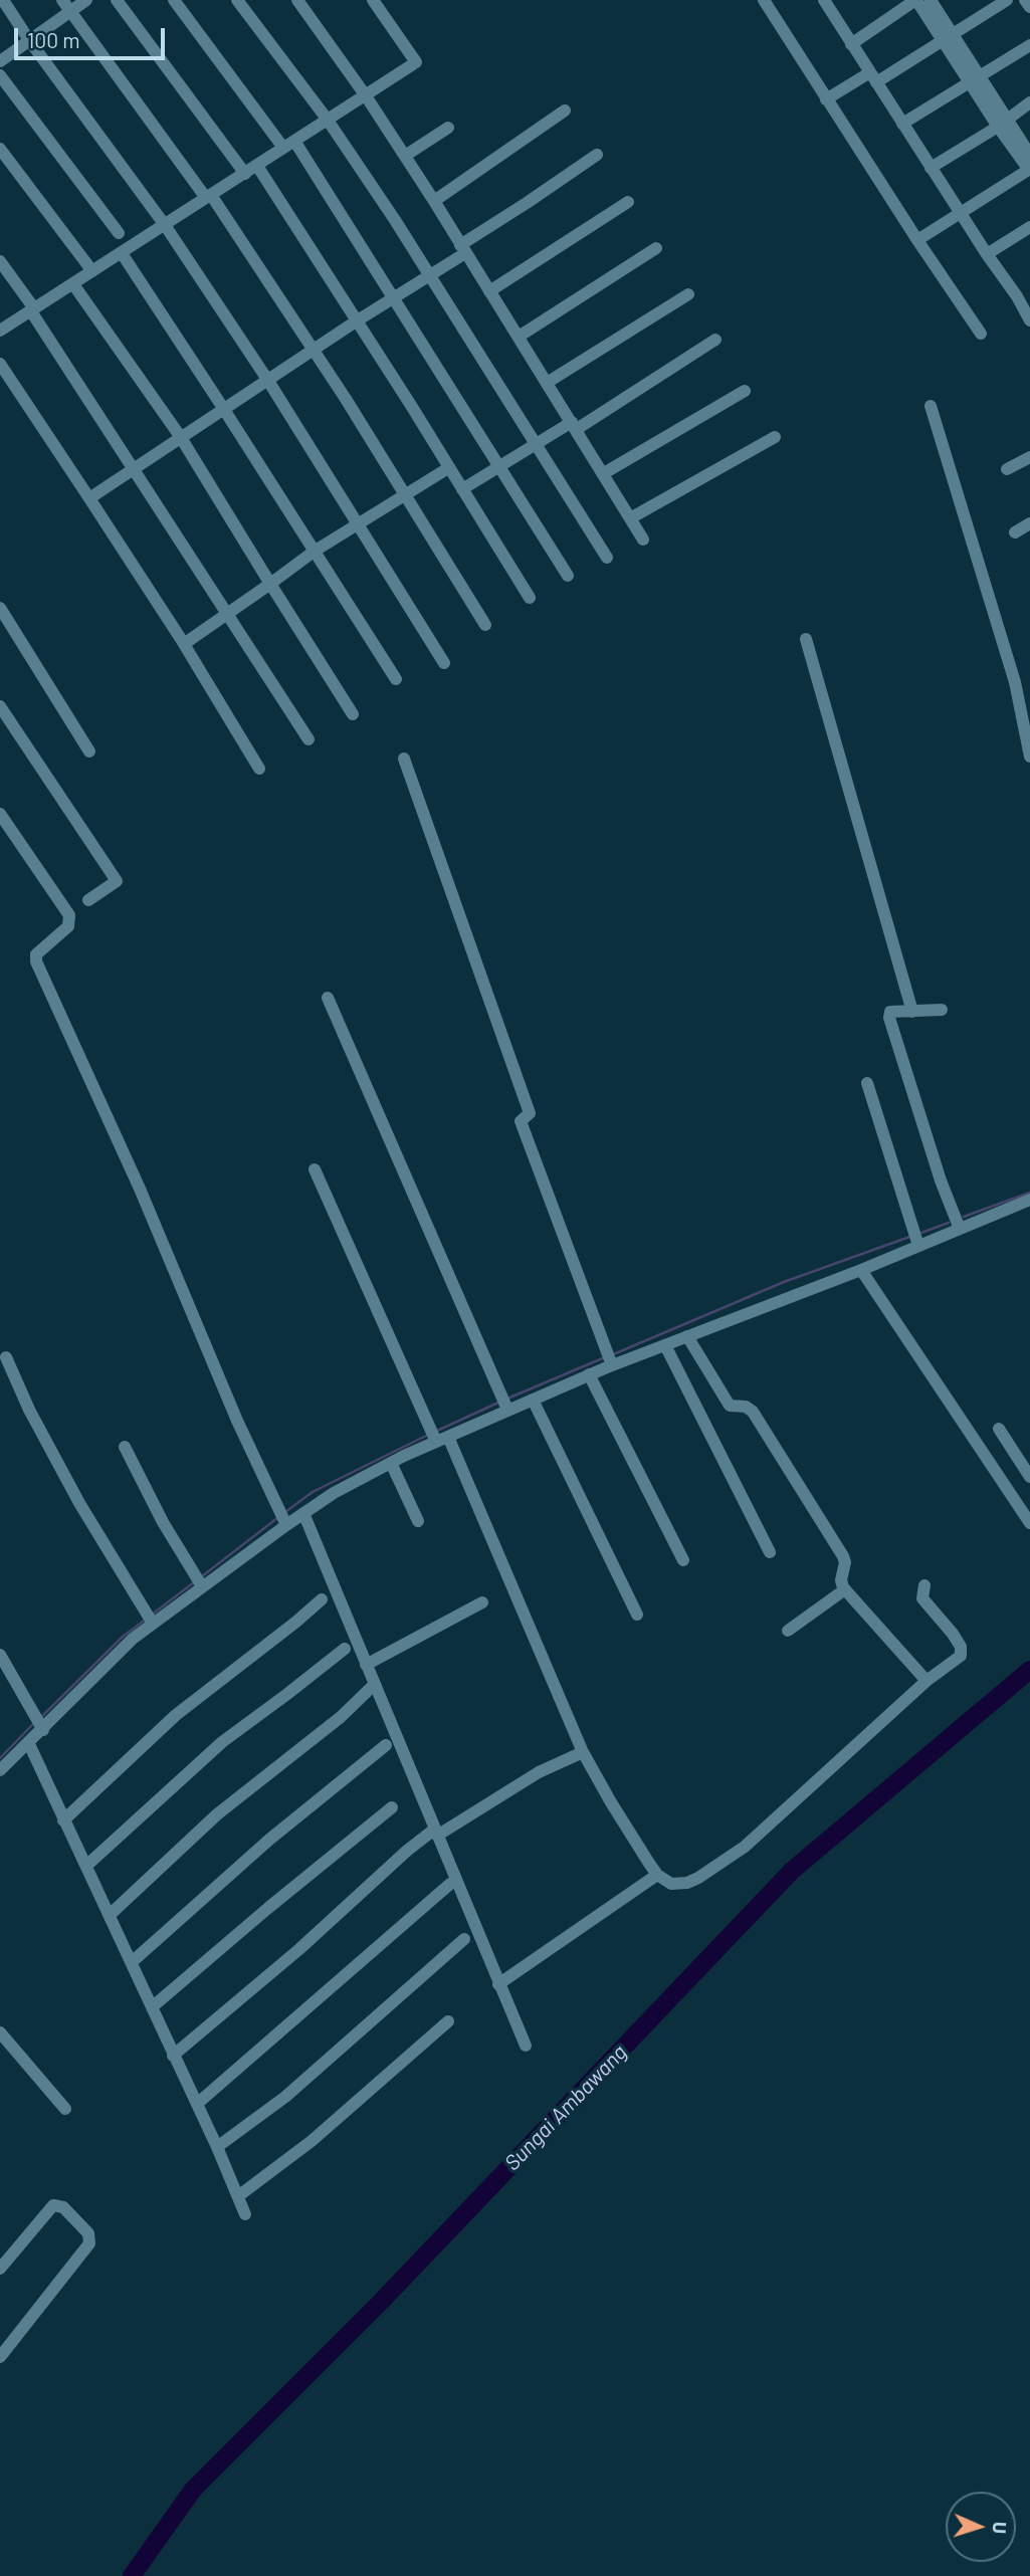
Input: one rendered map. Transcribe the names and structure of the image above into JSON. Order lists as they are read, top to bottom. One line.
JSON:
{"water":["Sungai Ambawang"],"scale_bar":"100 m","north":"right"}
